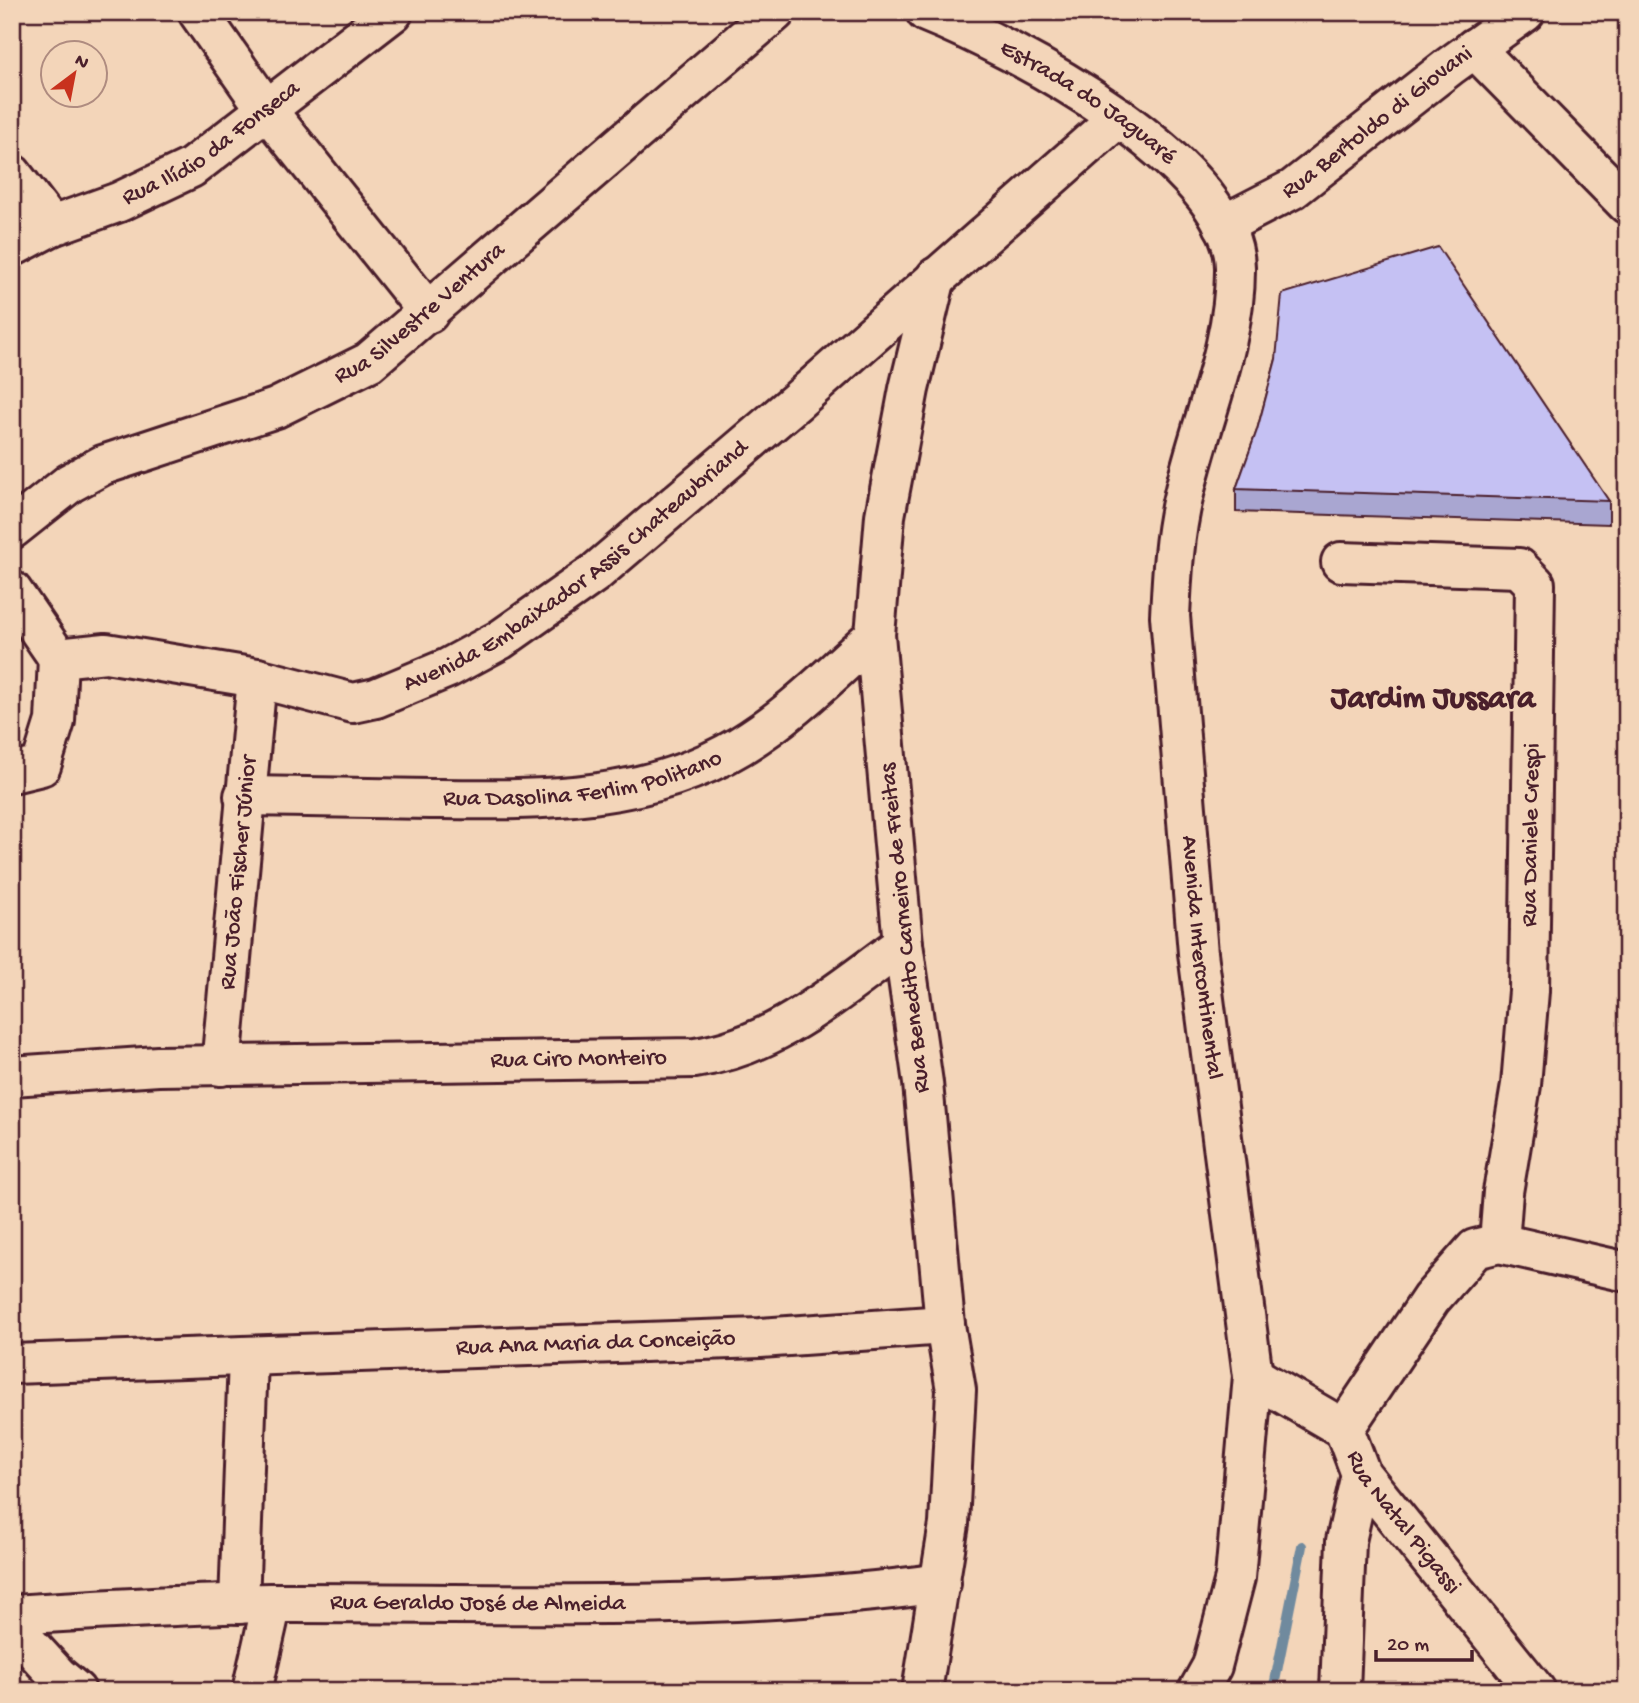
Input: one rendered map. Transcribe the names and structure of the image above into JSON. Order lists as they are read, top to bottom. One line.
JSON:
{"streets":{"street":["Estrada do Jaguaré","Rua Bertoldo di Giovani","Rua Ilídio da Fonseca","Rua Silvestre Ventura","Avenida Embaixador Assis Chateaubriand","Rua Dasolina Ferlim Politano","Rua Daniele Crespi","Rua João Fischer Júnior","Rua Benedito Carneiro de Freitas","Avenida Intercontinental","Rua Ciro Monteiro","Rua Ana Maria da Conceição","Rua Natal Pigassi","Rua Geraldo José de Almeida"]},"crossings":[["Estrada do Jaguaré","Rua Bertoldo di Giovani"],["Estrada do Jaguaré","Avenida Embaixador Assis Chateaubriand"],["Estrada do Jaguaré","Avenida Intercontinental"],["Rua Bertoldo di Giovani","Avenida Intercontinental"],["Avenida Embaixador Assis Chateaubriand","Rua João Fischer Júnior"],["Avenida Embaixador Assis Chateaubriand","Rua Benedito Carneiro de Freitas"],["Rua Dasolina Ferlim Politano","Rua João Fischer Júnior"],["Rua Dasolina Ferlim Politano","Rua Benedito Carneiro de Freitas"],["Rua João Fischer Júnior","Rua Ciro Monteiro"],["Rua Benedito Carneiro de Freitas","Rua Ciro Monteiro"],["Rua Benedito Carneiro de Freitas","Rua Ana Maria da Conceição"],["Rua Benedito Carneiro de Freitas","Rua Geraldo José de Almeida"],["Avenida Intercontinental","Rua Natal Pigassi"]],"districts":["Jardim Jussara"],"scale_bar":"20 m","north":"top right"}
